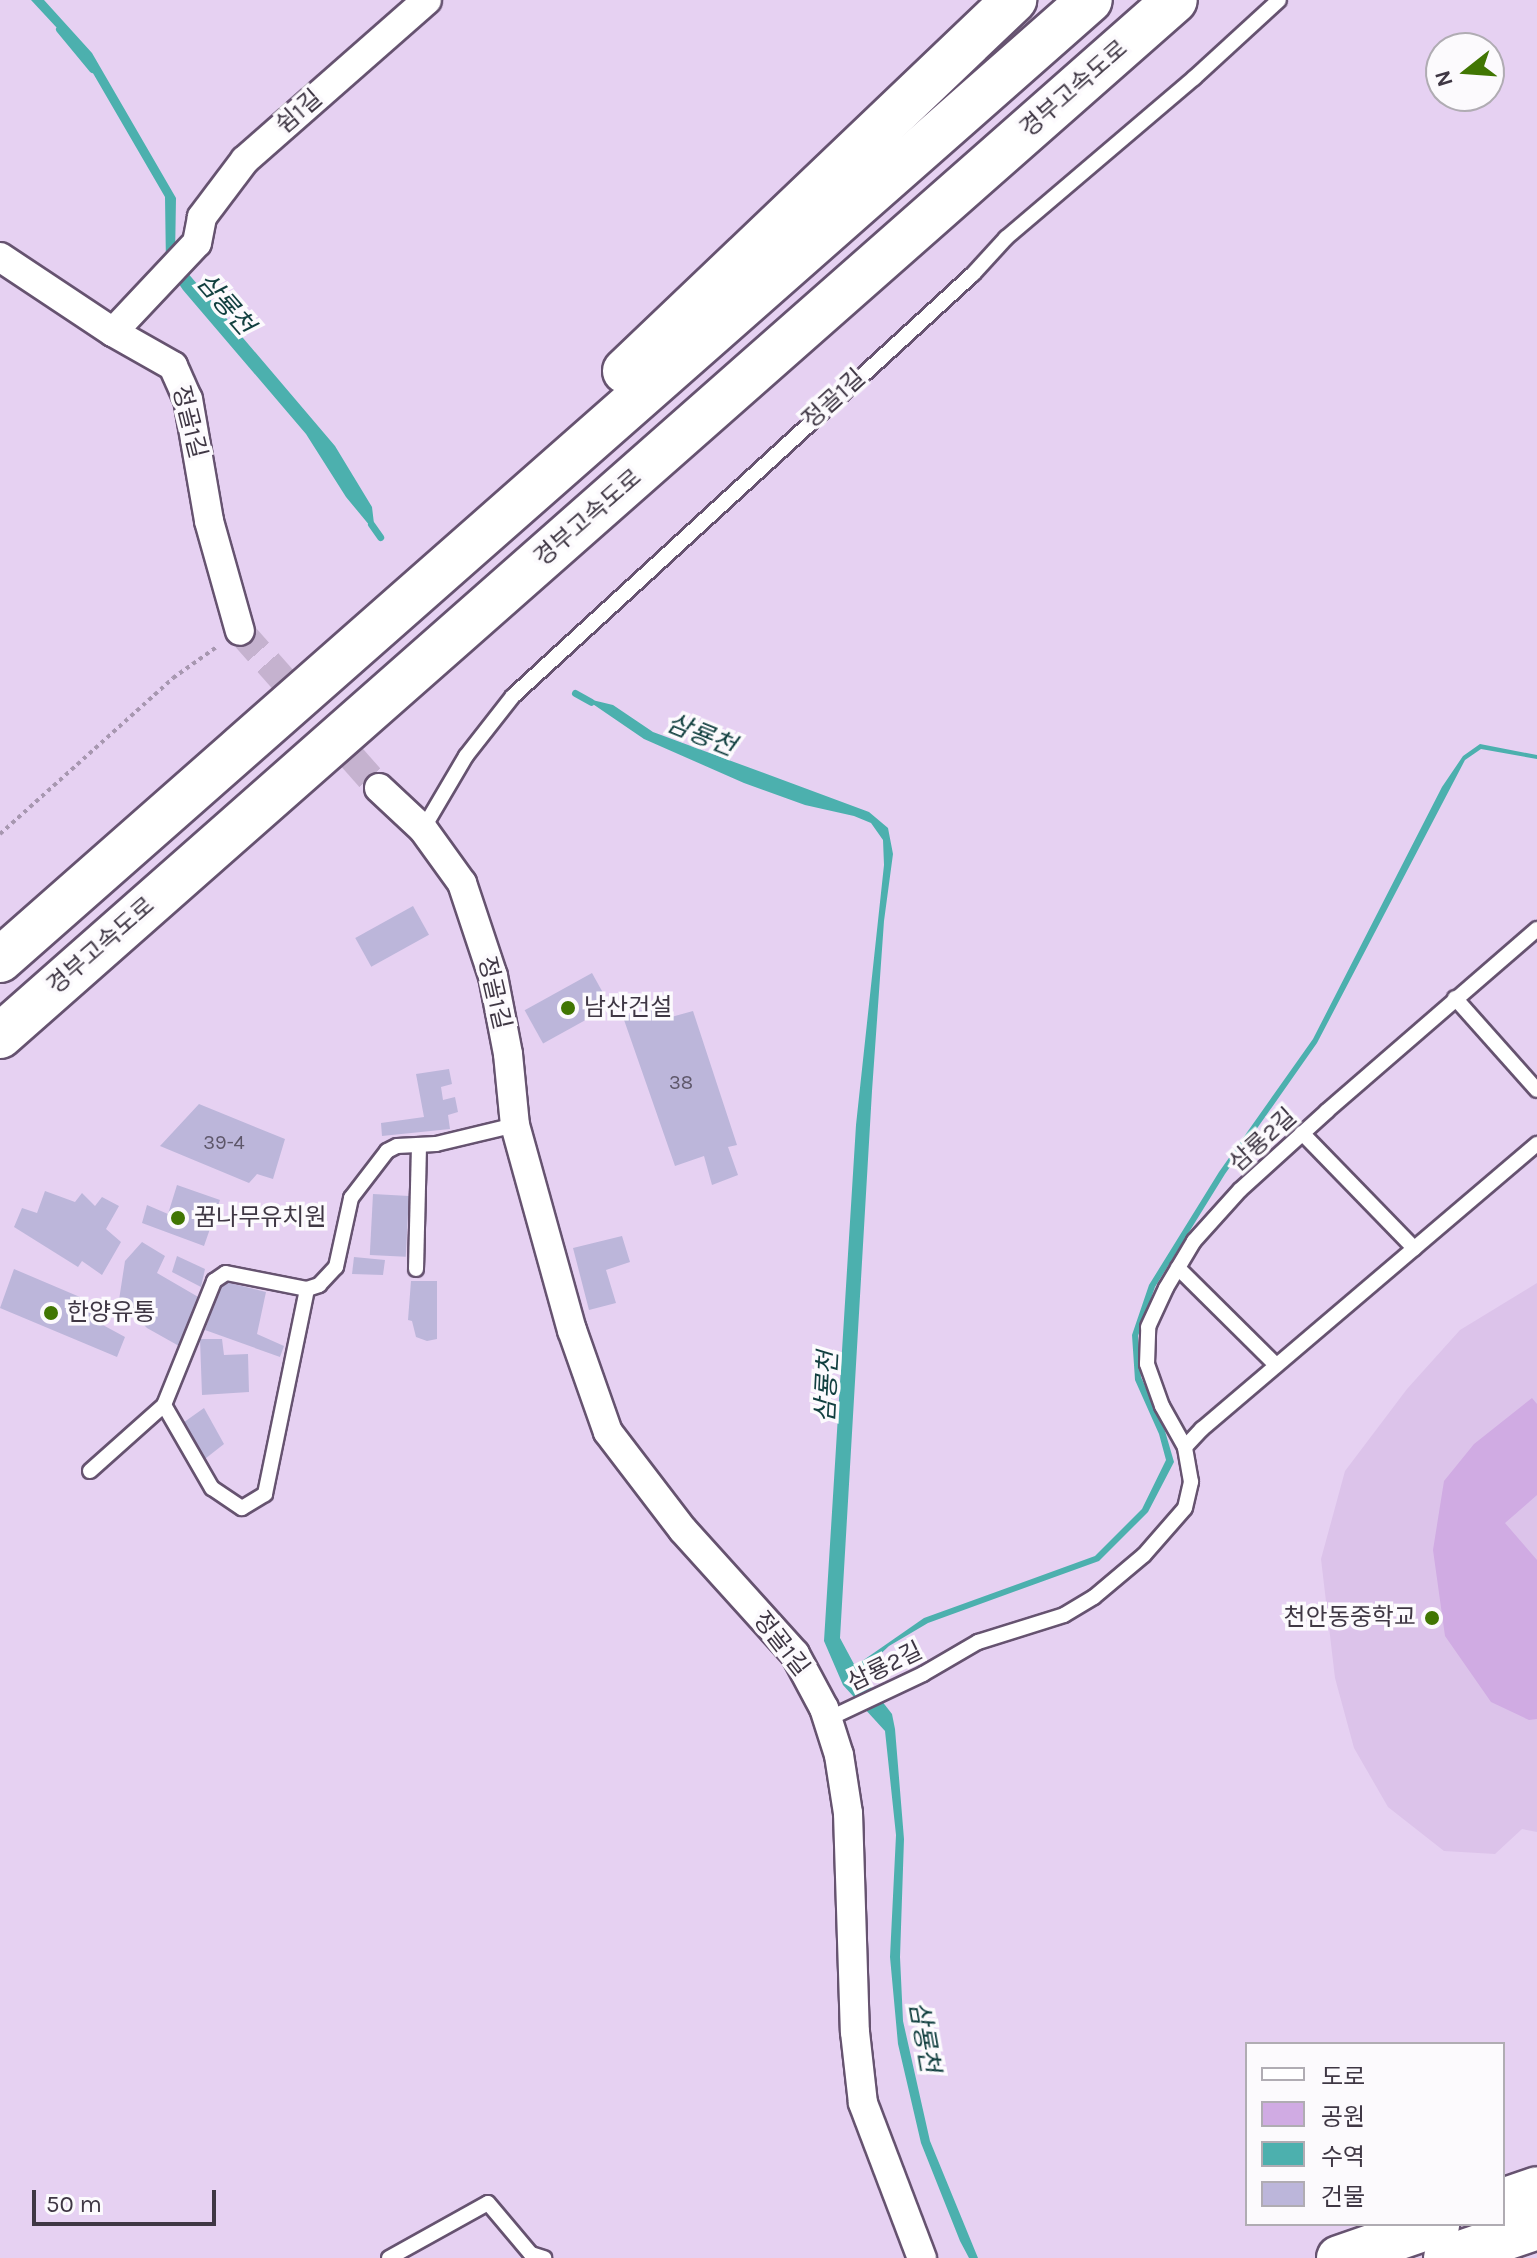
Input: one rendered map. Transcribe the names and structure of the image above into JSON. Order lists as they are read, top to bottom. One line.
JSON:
{"streets":{"main road":["경부고속도로"],"street":["쉼1길","정골1길"],"lane":["삼룡2길"]},"crossings":[["쉼1길","정골1길"],["정골1길","삼룡2길"]],"water":["삼룡천"],"places":["남산건설","꿈나무유치원","한양유통","천안동중학교"],"house_numbers":["38","39-4"],"legend":["도로","공원","수역","건물"],"scale_bar":"50 m","north":"left"}
